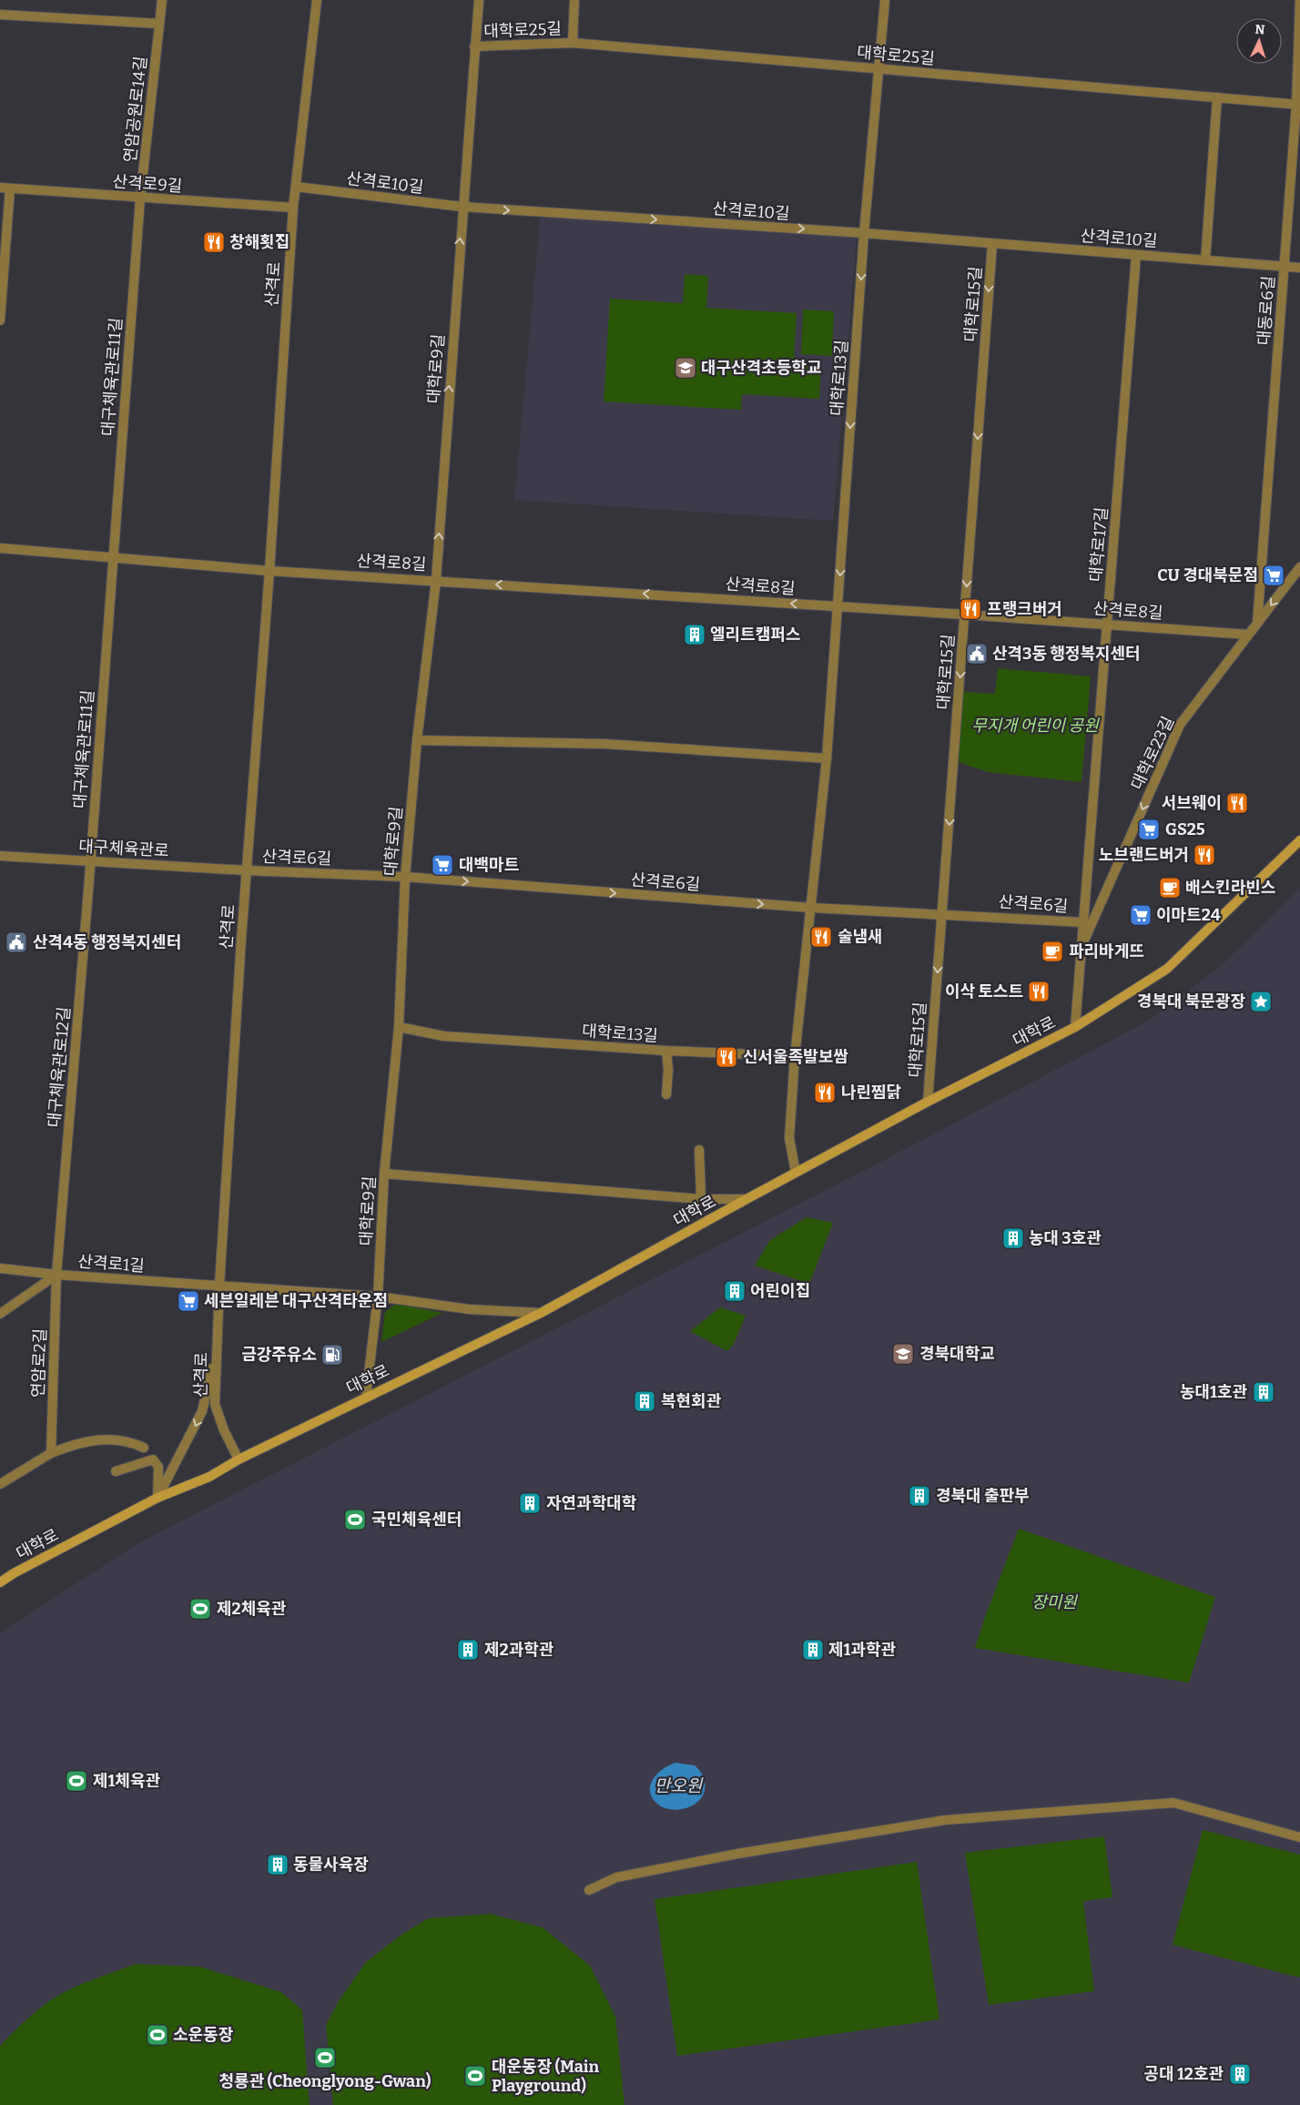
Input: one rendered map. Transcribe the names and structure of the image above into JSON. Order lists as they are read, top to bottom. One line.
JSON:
{"streets":{"main road":["대학로"],"street":["대학로25길","연암공원로14길","산격로10길","산격로9길","산격로","대학로15길","대동로6길","대학로9길","대구체육관로11길","대학로13길","대학로17길","산격로8길","대학로23길","대구체육관로","산격로6길","대구체육관로12길","산격로1길","연암로2길"]},"crossings":[["대학로25길","대동로6길"],["대학로25길","대학로9길"],["대학로25길","대학로13길"],["연암공원로14길","산격로9길"],["연암공원로14길","대구체육관로11길"],["산격로10길","산격로"],["산격로10길","대학로15길"],["산격로10길","대동로6길"],["산격로10길","대학로9길"],["산격로10길","대학로13길"],["산격로10길","대학로17길"],["산격로9길","산격로"],["산격로9길","대구체육관로11길"],["산격로","산격로8길"],["산격로","대구체육관로"],["산격로","산격로6길"],["산격로","대학로"],["산격로","산격로1길"],["대학로15길","산격로8길"],["대학로15길","산격로6길"],["대학로15길","대학로"],["대동로6길","대학로23길"],["대학로9길","대학로13길"],["대학로9길","산격로8길"],["대학로9길","산격로6길"],["대학로9길","대학로"],["대구체육관로11길","대구체육관로"],["대구체육관로11길","대구체육관로12길"],["대학로13길","산격로8길"],["대학로13길","산격로6길"],["대학로13길","대학로"],["대학로17길","산격로8길"],["대학로17길","대학로23길"],["대학로17길","산격로6길"],["대학로17길","대학로"],["산격로8길","대학로23길"],["대구체육관로","산격로6길"],["대구체육관로","대구체육관로12길"],["대구체육관로12길","산격로1길"],["대구체육관로12길","연암로2길"],["산격로1길","연암로2길"]],"one_way":["산격로10길","대학로15길","산격로8길","대학로23길","산격로6길"],"water":["만오원"],"parks":["무지개 어린이 공원","장미원"],"places":{"restaurant":["창해횟집","프랭크버거","서브웨이","노브랜드버거","술냄새","이삭 토스트","신서울족발보쌈","나린찜닭"],"school or university":["대구산격초등학교","경북대학교"],"supermarket":["CU 경대북문점","GS25","대백마트","이마트24","세븐일레븐 대구산격타운점"],"building":["엘리트캠퍼스","농대 3호관","어린이집","농대1호관","복현회관","경북대 출판부","자연과학대학","제2과학관","제1과학관","동물사육장","공대 12호관"],"public building":["산격3동 행정복지센터","산격4동 행정복지센터"],"cafe":["배스킨라빈스","파리바게뜨"],"place":["경북대 북문광장"],"fuel station":["금강주유소"],"sports":["국민체육센터","제2체육관","제1체육관","소운동장","청룡관 (Cheonglyong-Gwan)","대운동장 (Main Playground)"]},"north":"top"}
